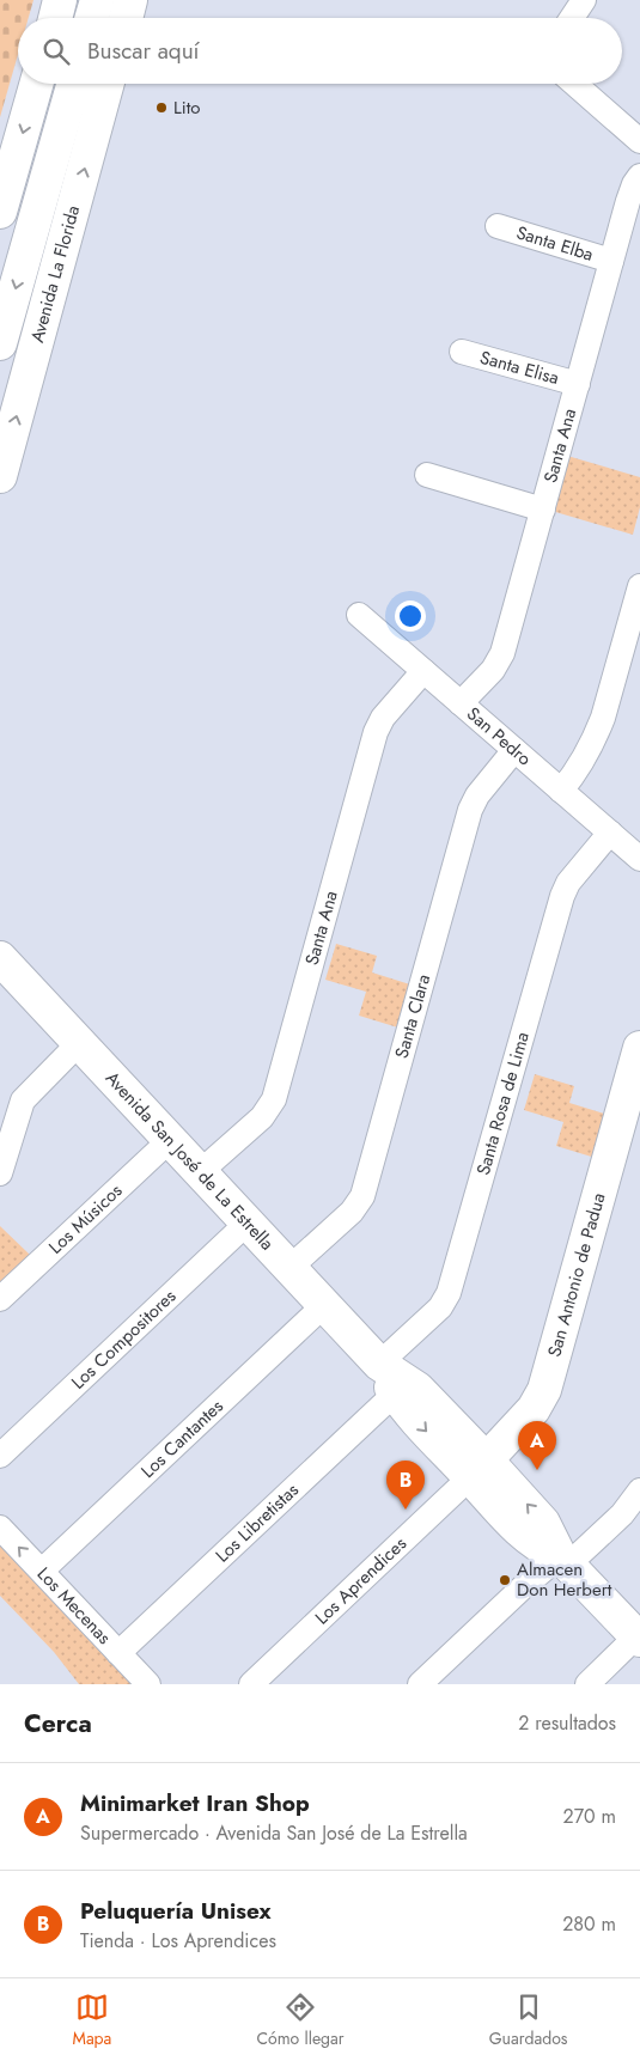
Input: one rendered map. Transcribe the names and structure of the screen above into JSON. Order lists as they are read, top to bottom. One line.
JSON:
{"streets":{"main road":["Avenida La Florida","Avenida San José de La Estrella","San Antonio de Padua"],"street":["Santa Elba","Santa Elisa","Santa Ana","San Pedro","Santa Clara","Santa Rosa de Lima","Los Músicos","Los Compositores","Los Cantantes","Los Libretistas","Los Aprendices","Los Mecenas"]},"crossings":[["Santa Elba","Santa Ana"],["Santa Elisa","Santa Ana"],["Santa Ana","San Pedro"],["Santa Ana","Avenida San José de La Estrella"],["San Pedro","Santa Clara"],["San Pedro","Santa Rosa de Lima"],["Santa Clara","Avenida San José de La Estrella"],["Santa Rosa de Lima","Avenida San José de La Estrella"],["Avenida San José de La Estrella","Los Músicos"],["Avenida San José de La Estrella","San Antonio de Padua"],["Avenida San José de La Estrella","Los Compositores"],["Avenida San José de La Estrella","Los Cantantes"],["Avenida San José de La Estrella","Los Libretistas"],["Avenida San José de La Estrella","Los Aprendices"],["San Antonio de Padua","Los Aprendices"],["Los Cantantes","Los Mecenas"],["Los Libretistas","Los Mecenas"]],"places":["Lito","Almacen Don Herbert"],"page":{"search":"Buscar aquí","pins":["A","B"],"heading":["Cerca","2 resultados"],"list":[{"mark":"A","name":"Minimarket Iran Shop","note":"Supermercado · Avenida San José de La Estrella","value":"270 m"},{"mark":"B","name":"Peluquería Unisex","note":"Tienda · Los Aprendices","value":"280 m"}],"nav":["Mapa","Cómo llegar","Guardados"]}}
